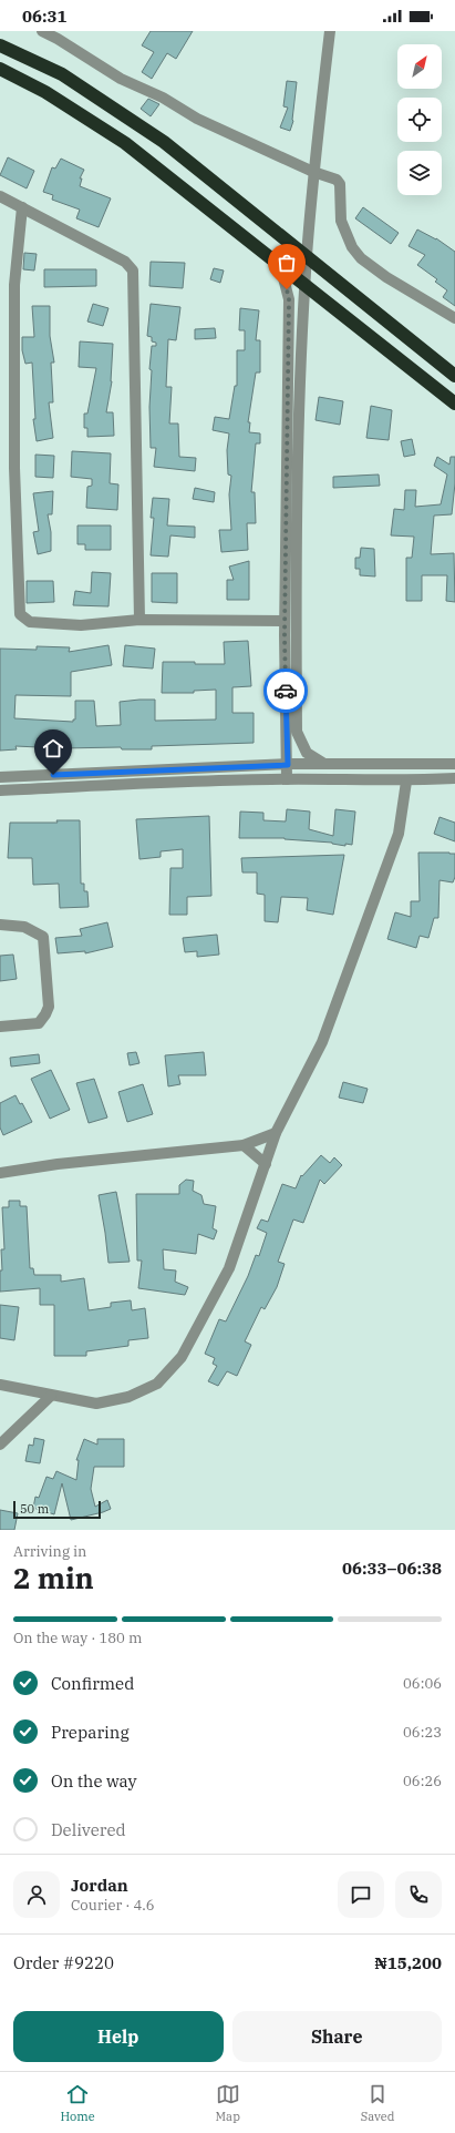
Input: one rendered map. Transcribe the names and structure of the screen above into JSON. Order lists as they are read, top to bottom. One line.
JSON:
{"scale_bar":"50 m","north":"top right","page":{"status":"06:31","scale":"50 m","heading":["2 min","Arriving in","06:33–06:38"],"panel":["Jordan","Courier · 4.6","Order #9220","₦15,200"],"bar":"On the way · 180 m","list":[["Confirmed","06:06"],["Preparing","06:23"],["On the way","06:26"],"Delivered"],"buttons":["Help","Share"],"tabs":["Home","Map","Saved"]}}
